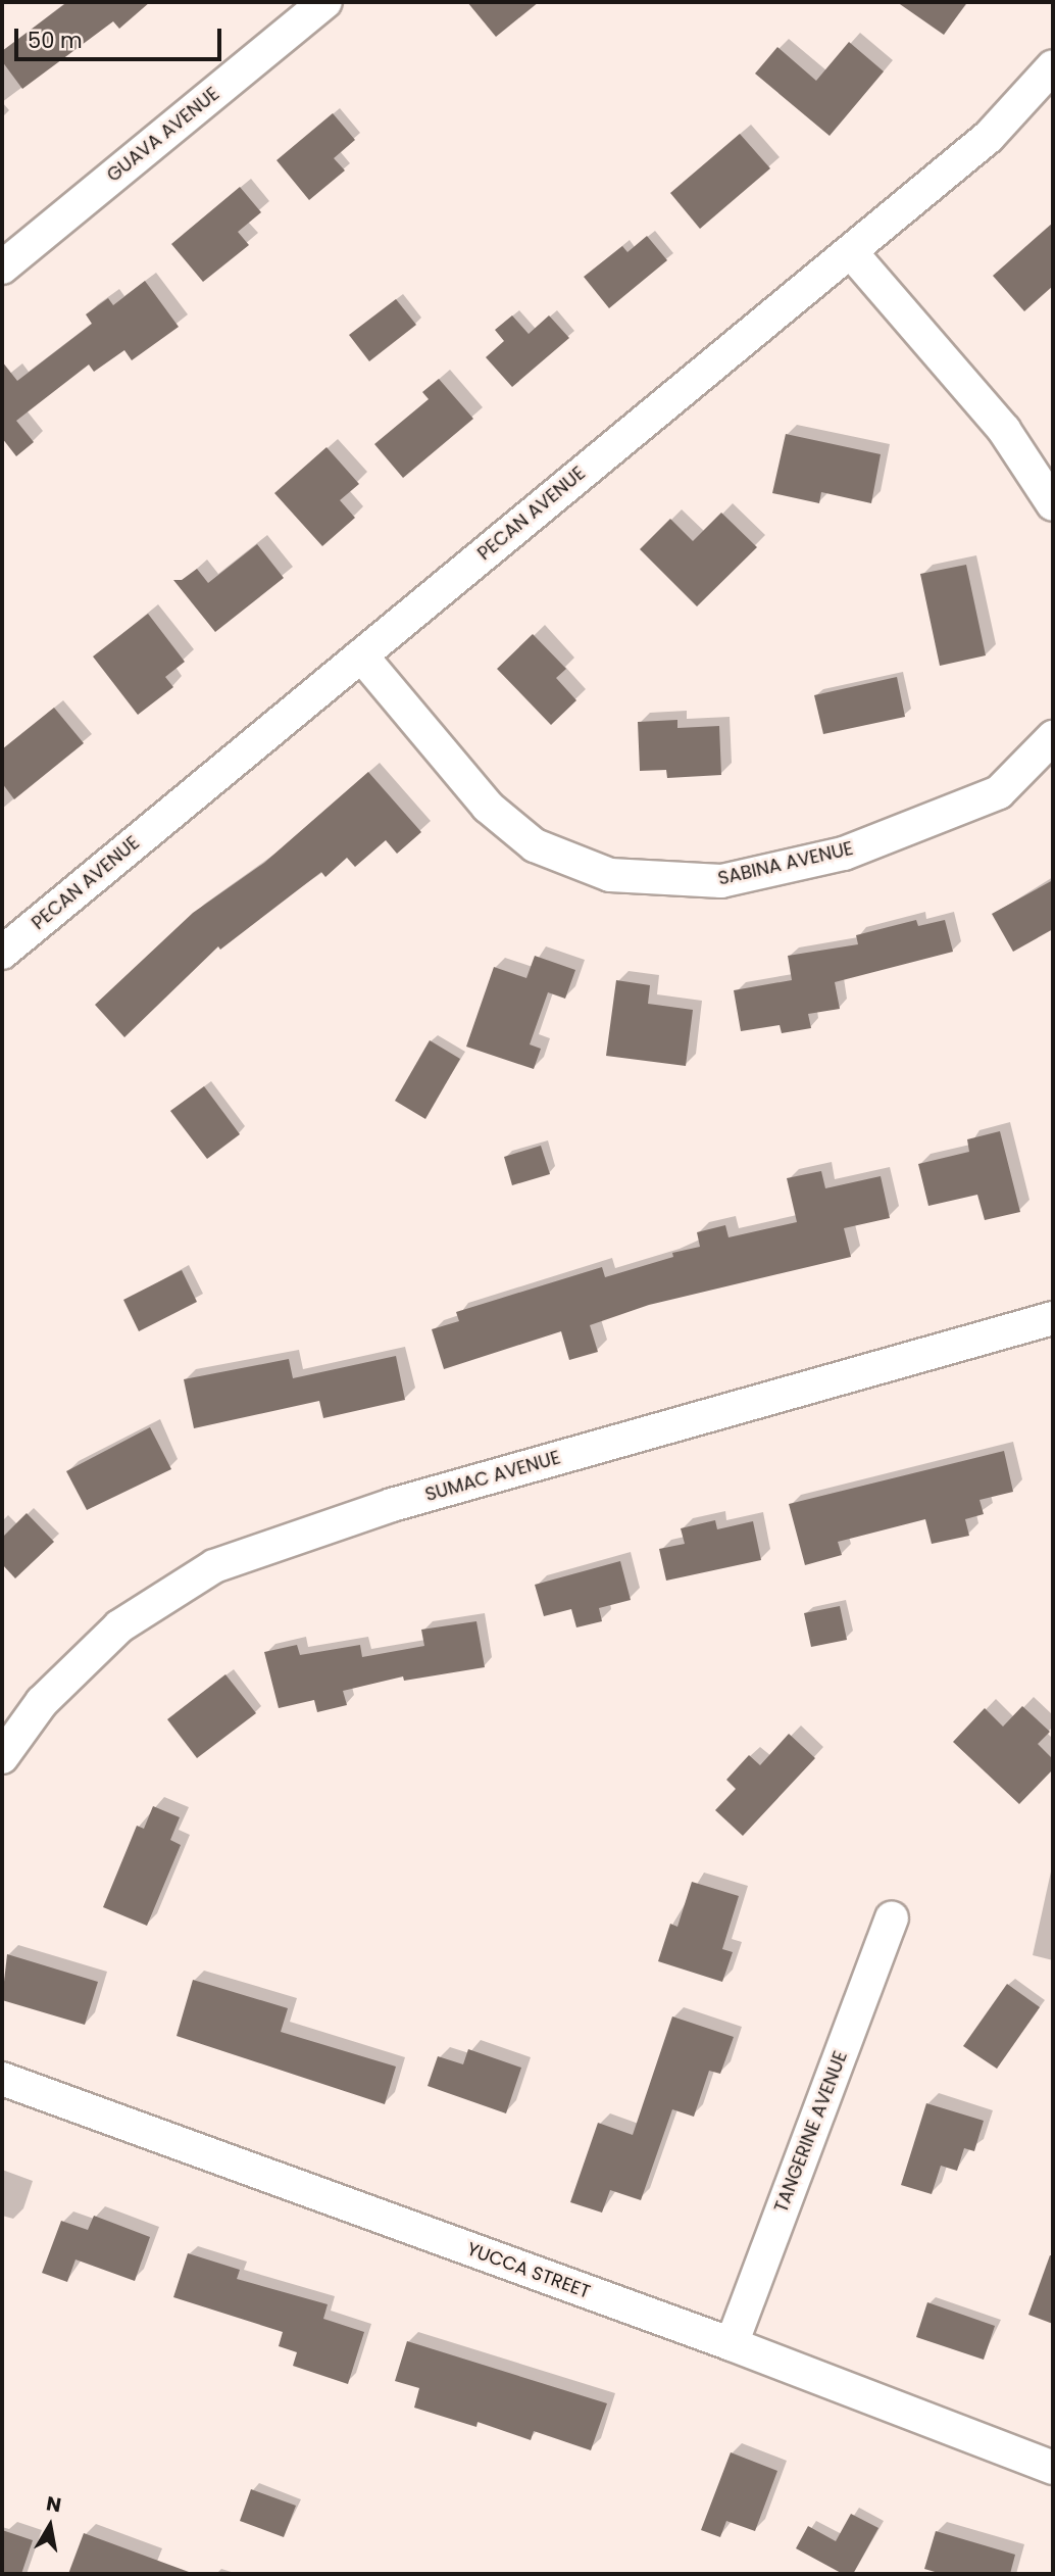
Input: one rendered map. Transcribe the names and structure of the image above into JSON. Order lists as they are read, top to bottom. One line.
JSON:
{"streets":{"street":["GUAVA AVENUE","PECAN AVENUE","SABINA AVENUE","SUMAC AVENUE","TANGERINE AVENUE","YUCCA STREET"]},"crossings":[["PECAN AVENUE","SABINA AVENUE"],["TANGERINE AVENUE","YUCCA STREET"]],"scale_bar":"50 m","north":"top"}
